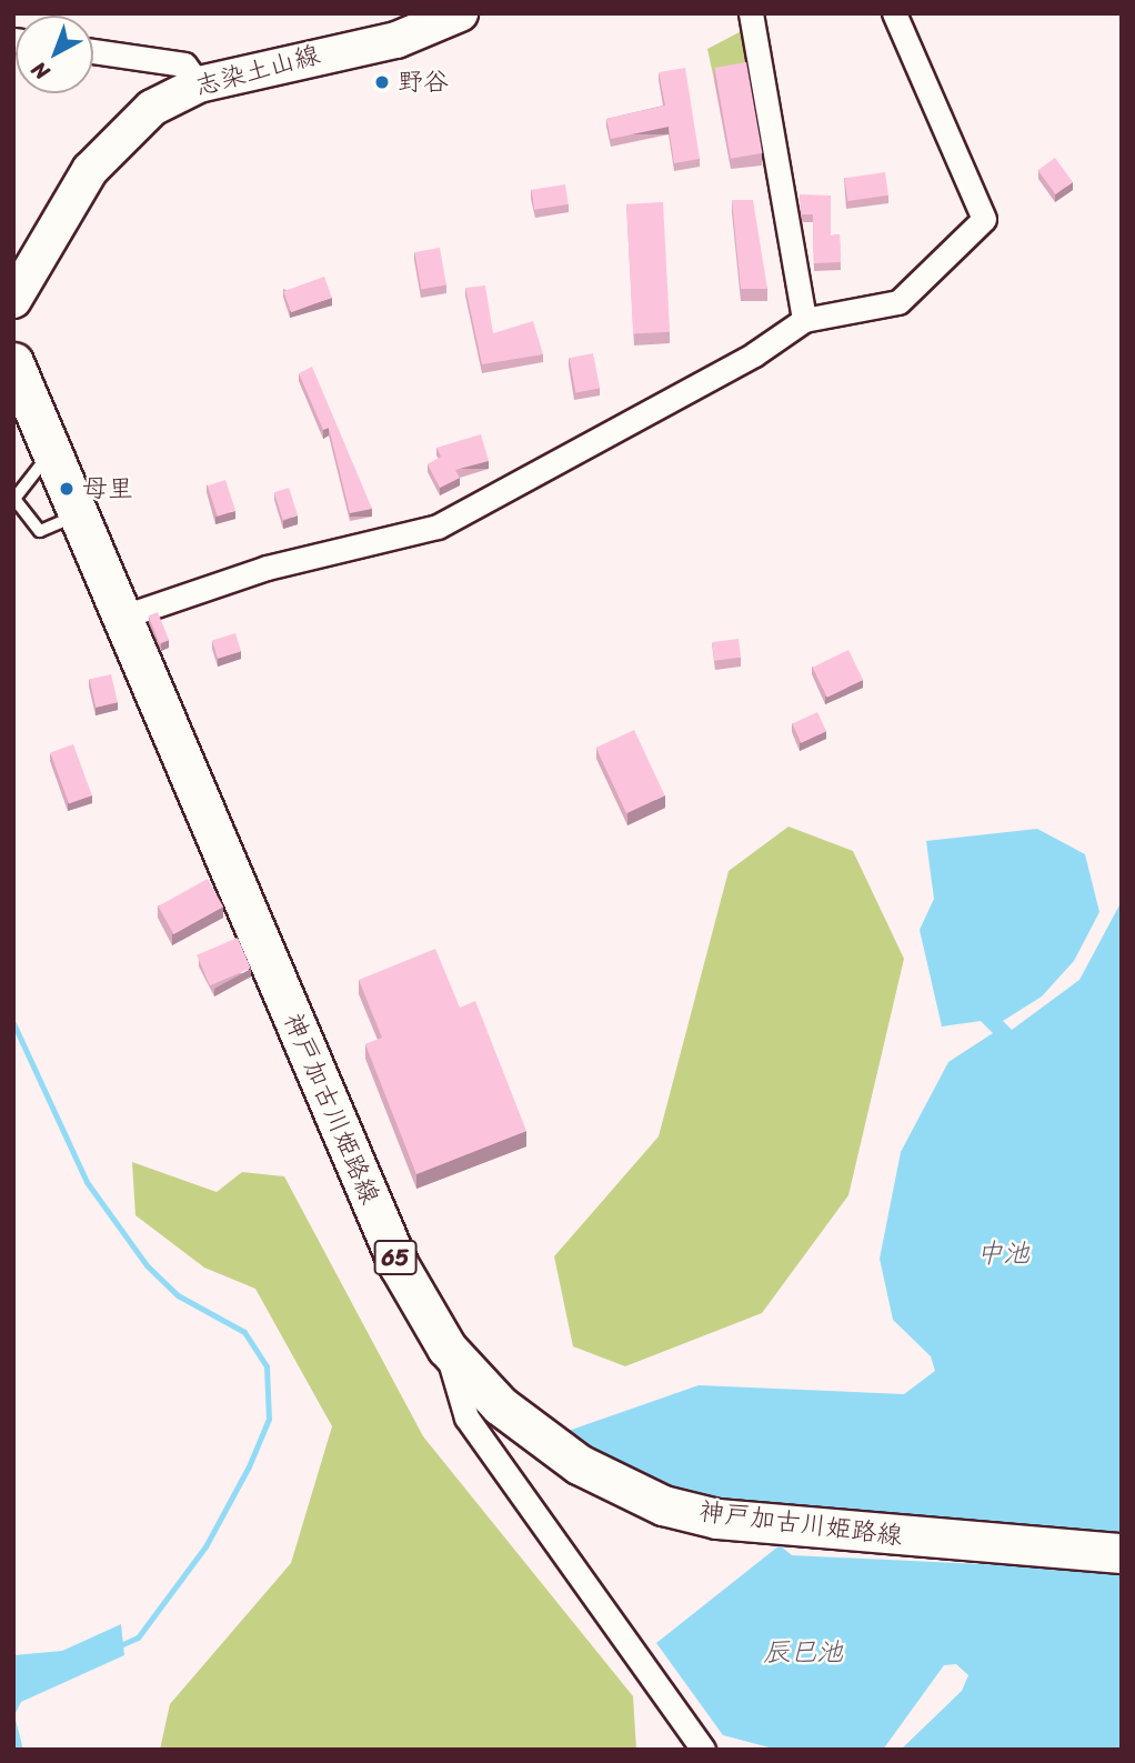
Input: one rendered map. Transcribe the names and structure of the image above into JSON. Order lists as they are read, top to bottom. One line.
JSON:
{"streets":{"main road":["志染土山線","神戸加古川姫路線","65"]},"water":["中池","辰巳池"],"places":["野谷","母里"],"north":"bottom left"}
